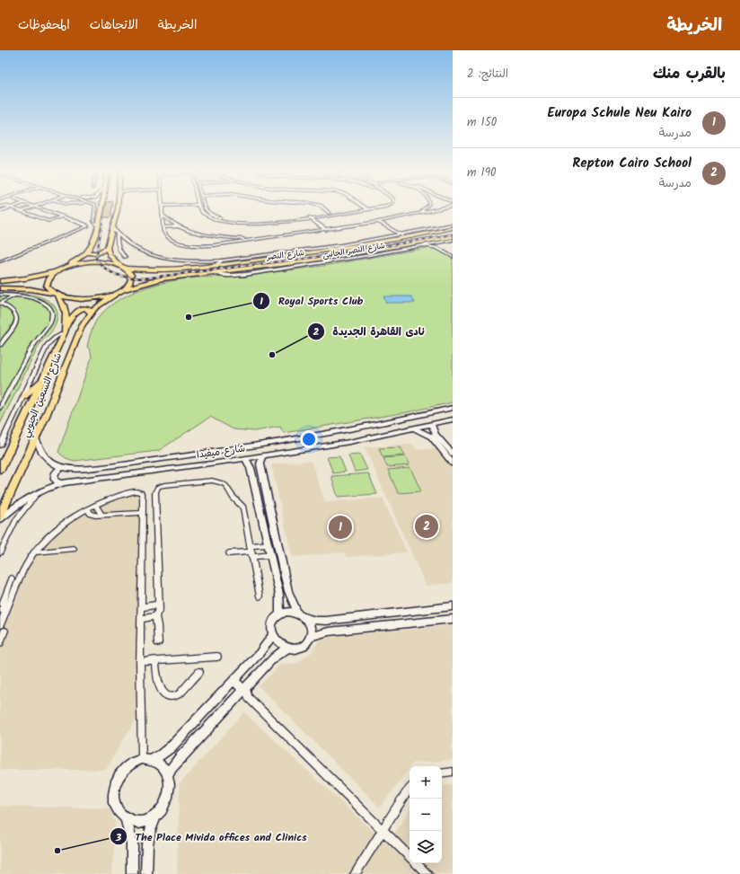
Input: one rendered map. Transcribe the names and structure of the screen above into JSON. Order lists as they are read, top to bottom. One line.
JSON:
{"streets":{"main road":["شارع النصر","شارع التسعين الجنوبي"],"street":["شارع النصر الجانبى","شارع ميفيدا"]},"crossings":[["شارع النصر الجانبى","شارع النصر"],["شارع النصر","شارع التسعين الجنوبي"],["شارع التسعين الجنوبي","شارع ميفيدا"]],"places":["Royal Sports Club","نادى القاهرة الجديدة","The Place Mivida offices and Clinics"],"page":{"header":"الخريطة","nav":["الخريطة","الاتجاهات","المحفوظات"],"heading":["بالقرب منك","النتائج: 2"],"list":[{"mark":"1","name":"Europa Schule Neu Kairo","note":"مدرسة","value":"150 m"},{"mark":"2","name":"Repton Cairo School","note":"مدرسة","value":"190 m"}],"pins":["2","1"],"map_buttons":["+","−"]}}
